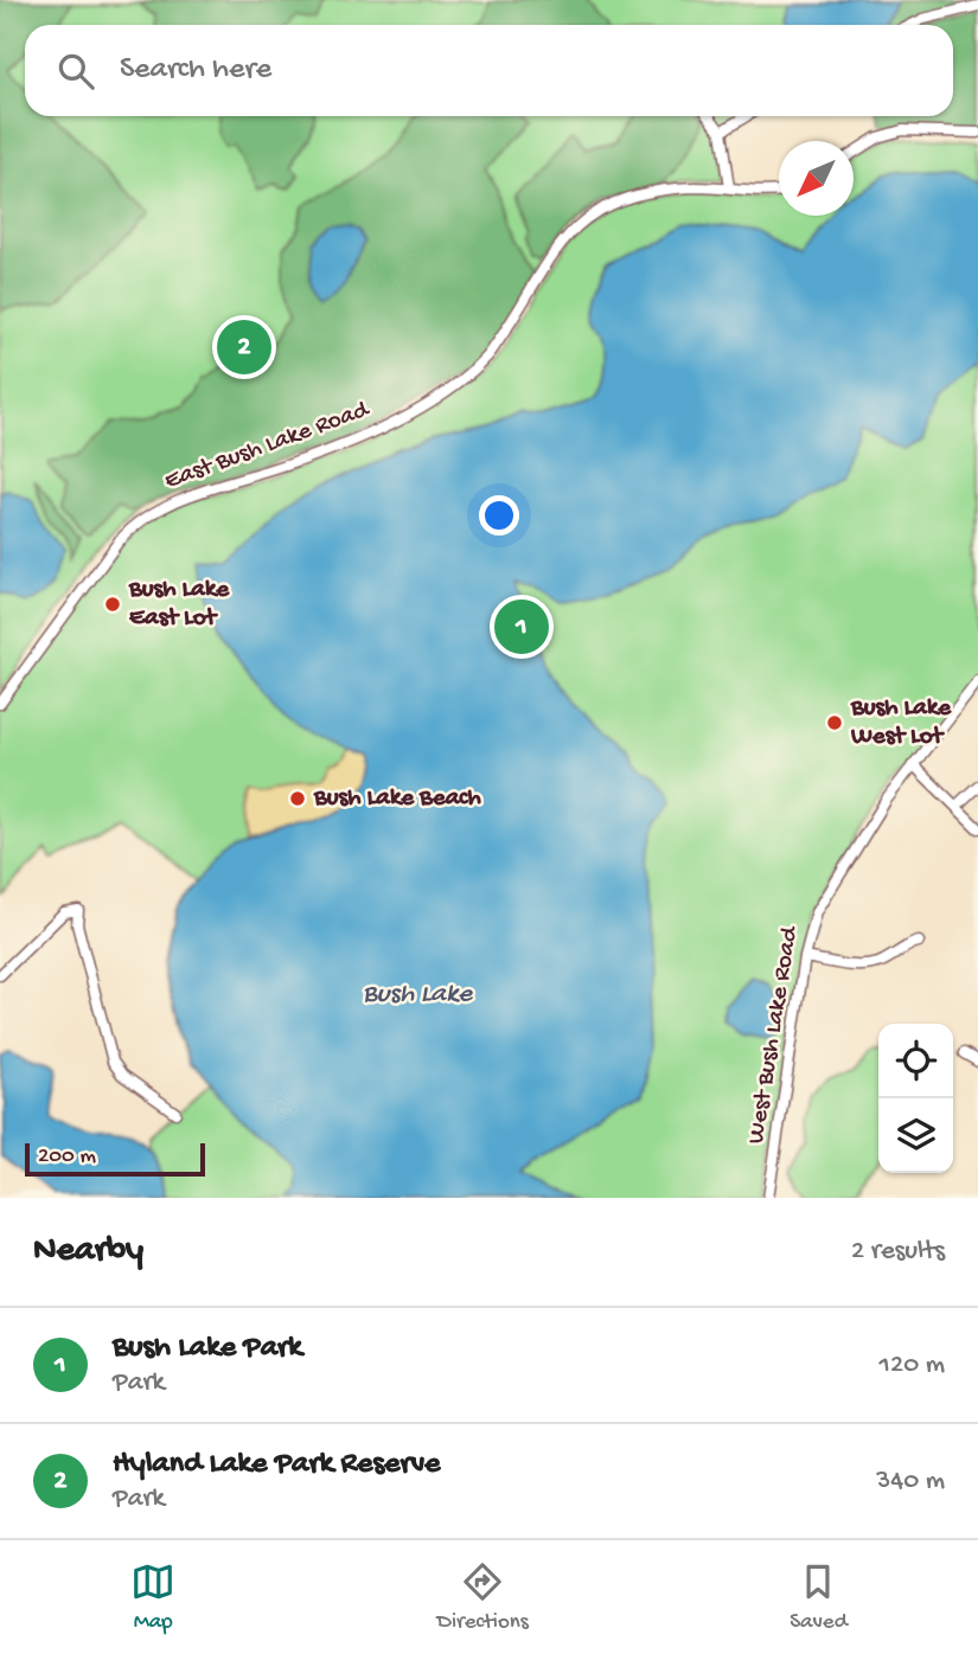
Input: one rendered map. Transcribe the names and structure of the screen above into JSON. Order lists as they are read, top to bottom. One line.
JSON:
{"streets":{"street":["East Bush Lake Road","West Bush Lake Road"]},"water":["Bush Lake"],"places":["Bush Lake East Lot","Bush Lake West Lot","Bush Lake Beach"],"scale_bar":"200 m","north":"bottom left","page":{"search":"Search here","pins":["2","1"],"scale":"200 m","heading":["Nearby","2 results"],"list":[{"mark":"1","name":"Bush Lake Park","note":"Park","value":"120 m"},{"mark":"2","name":"Hyland Lake Park Reserve","note":"Park","value":"340 m"}],"nav":["Map","Directions","Saved"]}}
